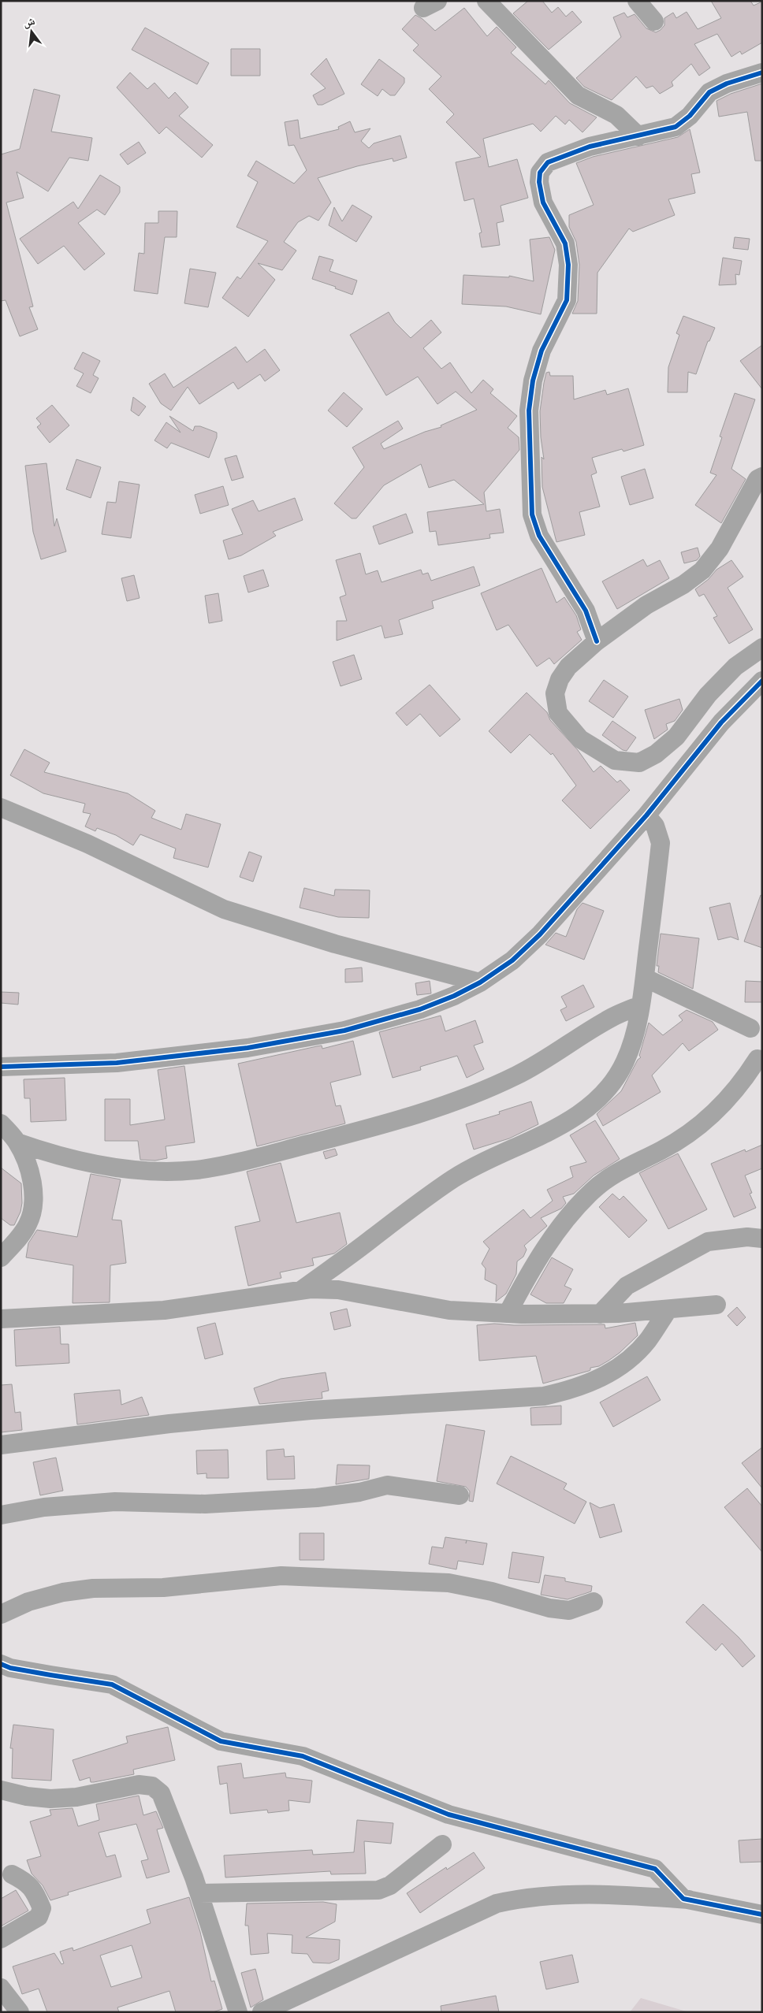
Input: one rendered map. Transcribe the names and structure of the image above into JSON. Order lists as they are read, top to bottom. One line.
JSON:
{"north":"top"}
